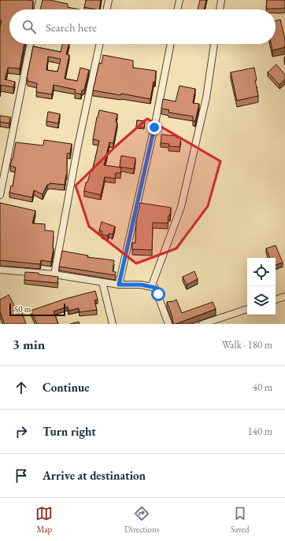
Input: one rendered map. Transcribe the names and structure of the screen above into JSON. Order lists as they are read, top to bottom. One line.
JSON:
{"scale_bar":"50 m","page":{"search":"Search here","scale":"50 m","heading":["3 min","Walk · 180 m"],"list":[["Continue","40 m"],["Turn right","140 m"],"Arrive at destination"],"nav":["Map","Directions","Saved"]}}
